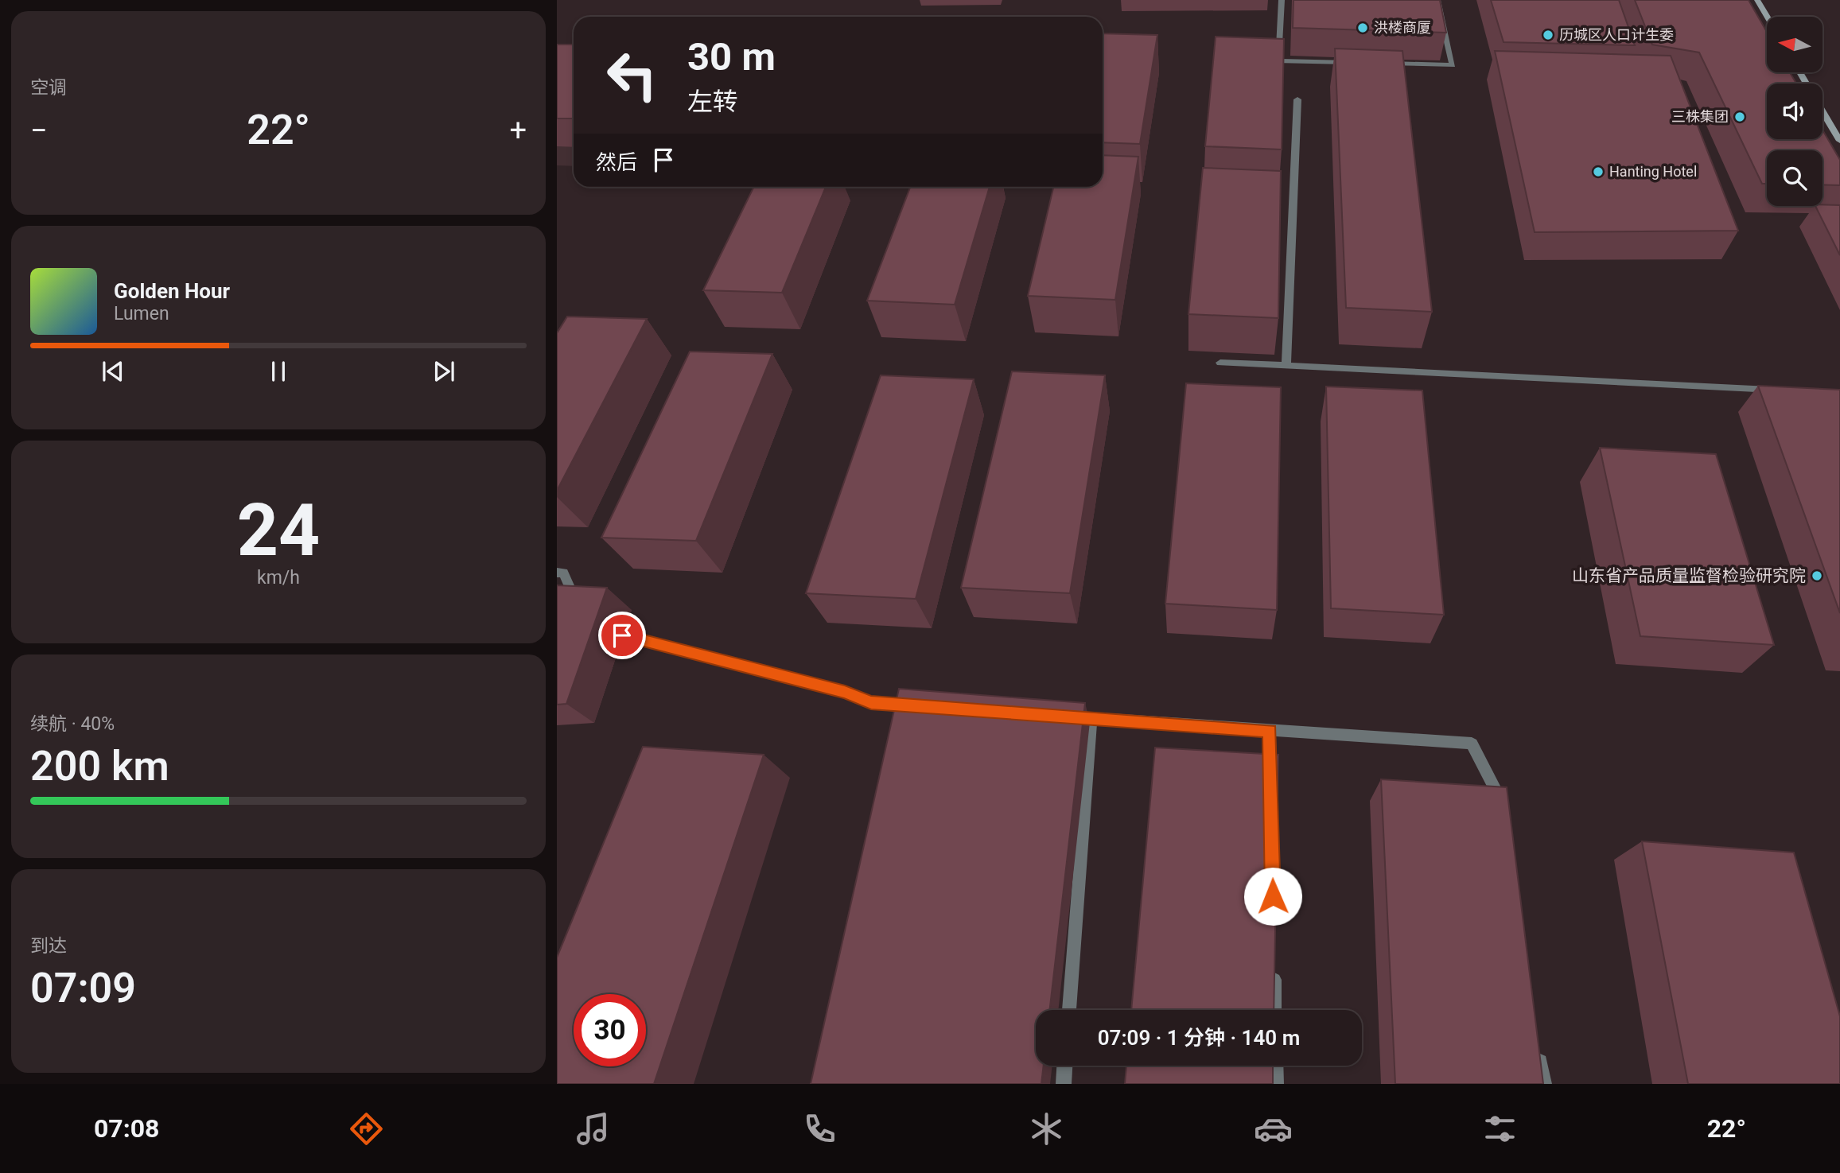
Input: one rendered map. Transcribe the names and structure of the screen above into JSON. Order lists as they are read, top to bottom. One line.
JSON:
{"places":["洪楼商厦","历城区人口计生委","三株集团","Hanting Hotel","山东省产品质量监督检验研究院"],"north":"left","page":{"tile":["空调",["24","km/h"],["续航 · 40%","200 km"],["到达","07:09"]],"turn":["30 m","左转"],"heat":["−","22°","+"],"then":"然后","song":["Golden Hour","Lumen"],"limit":"30","trip":"07:09 · 1 分钟 · 140 m","tabs":["07:08","22°"]}}
